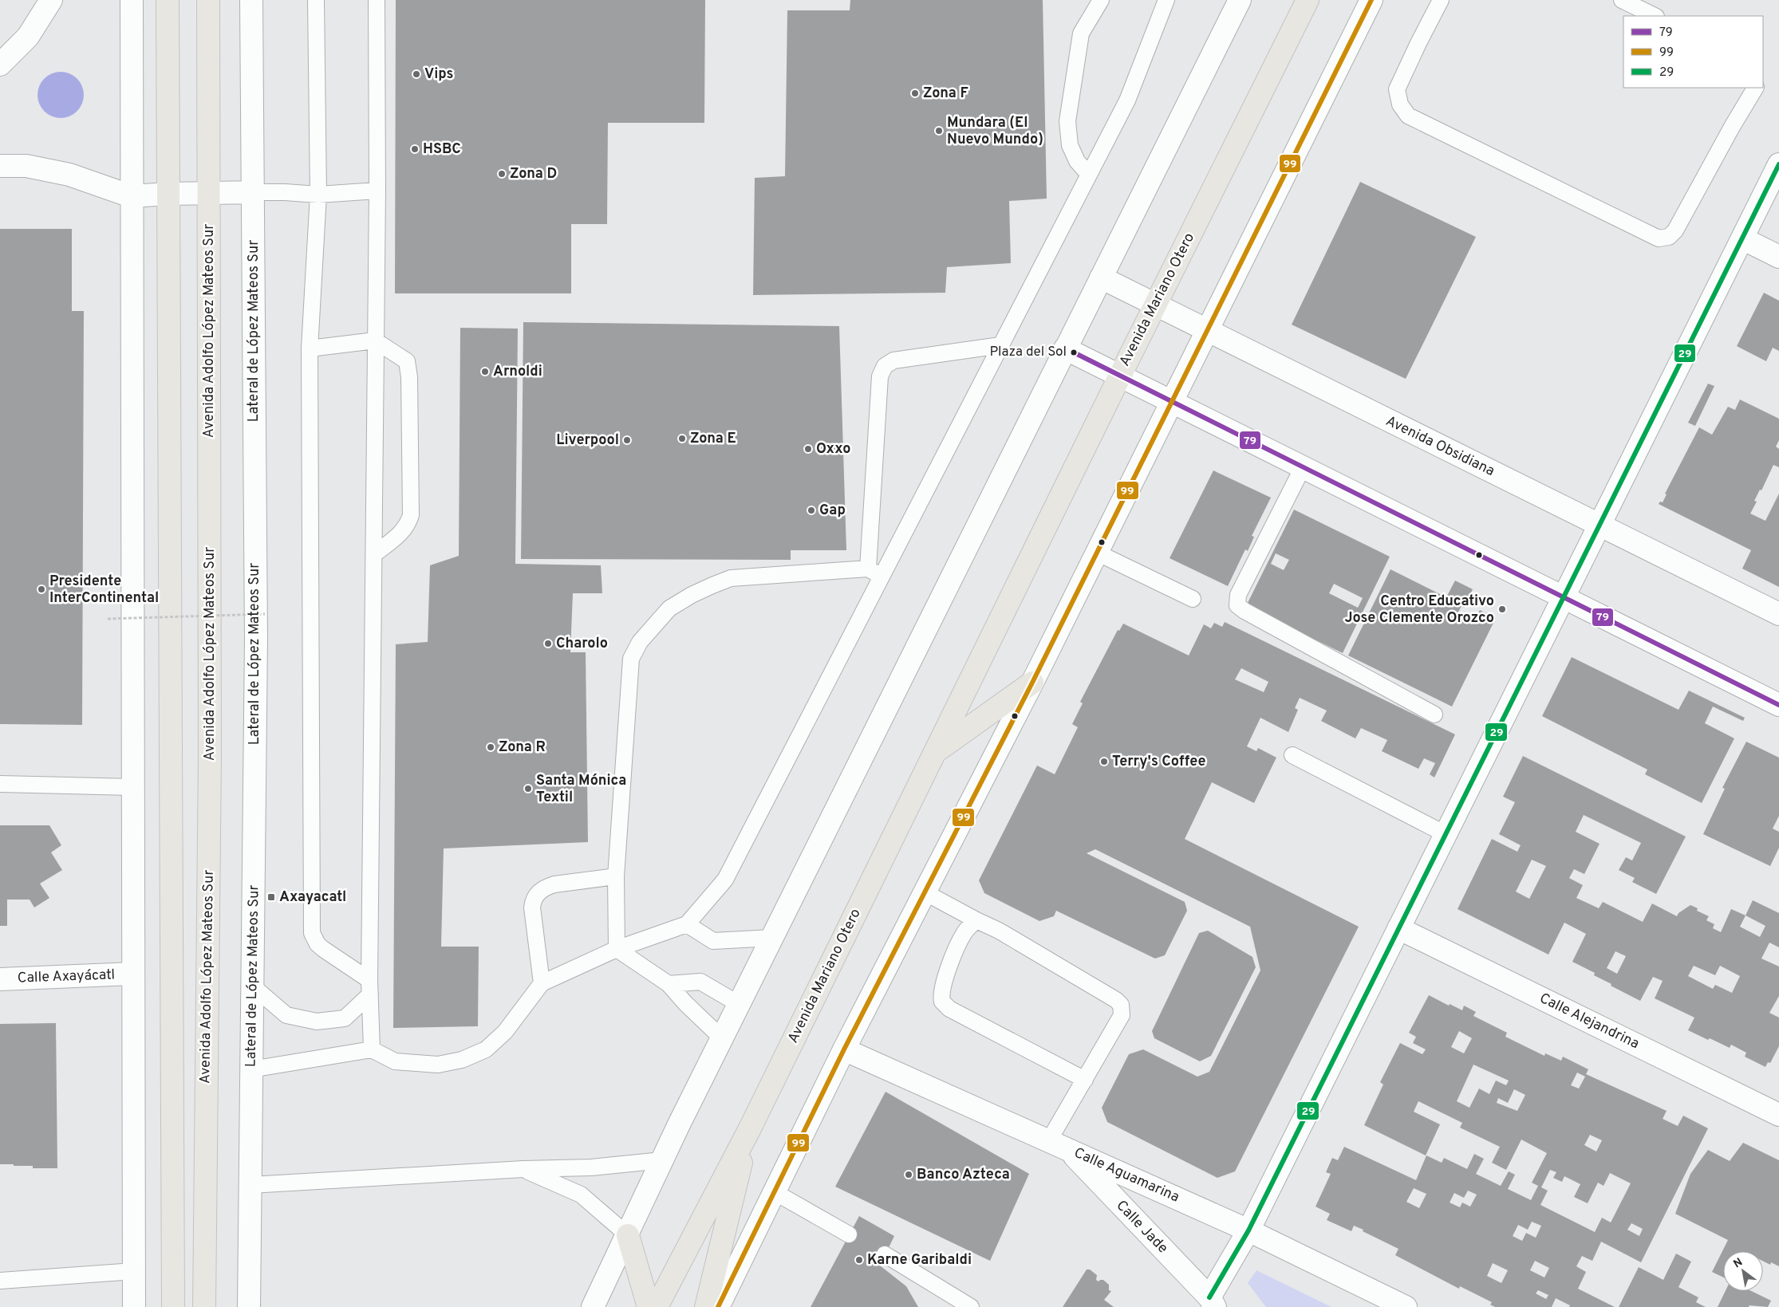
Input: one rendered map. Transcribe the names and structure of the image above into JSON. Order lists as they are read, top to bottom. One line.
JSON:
{"streets":{"main road":["Avenida Mariano Otero","Avenida Adolfo López Mateos Sur","Lateral de López Mateos Sur","Avenida Obsidiana","Calle Axayácatl","Calle Alejandrina","Calle Aguamarina","Calle Jade"]},"crossings":[["Avenida Mariano Otero","Avenida Obsidiana"],["Calle Aguamarina","Calle Jade"]],"places":{"other":["Vips","Zona F","Mundara (El Nuevo Mundo)","HSBC","Zona D","Plaza del Sol","Arnoldi","Zona E","Liverpool","Oxxo","Gap","Presidente InterContinental","Centro Educativo Jose Clemente Orozco","Charolo","Zona R","Terry's Coffee","Santa Mónica Textil","Banco Azteca","Karne Garibaldi"],"transit":["Axayacatl"]},"lines":["transit line 99","transit line 29","transit line 79"],"legend":["79","99","29"],"north":"top left"}
